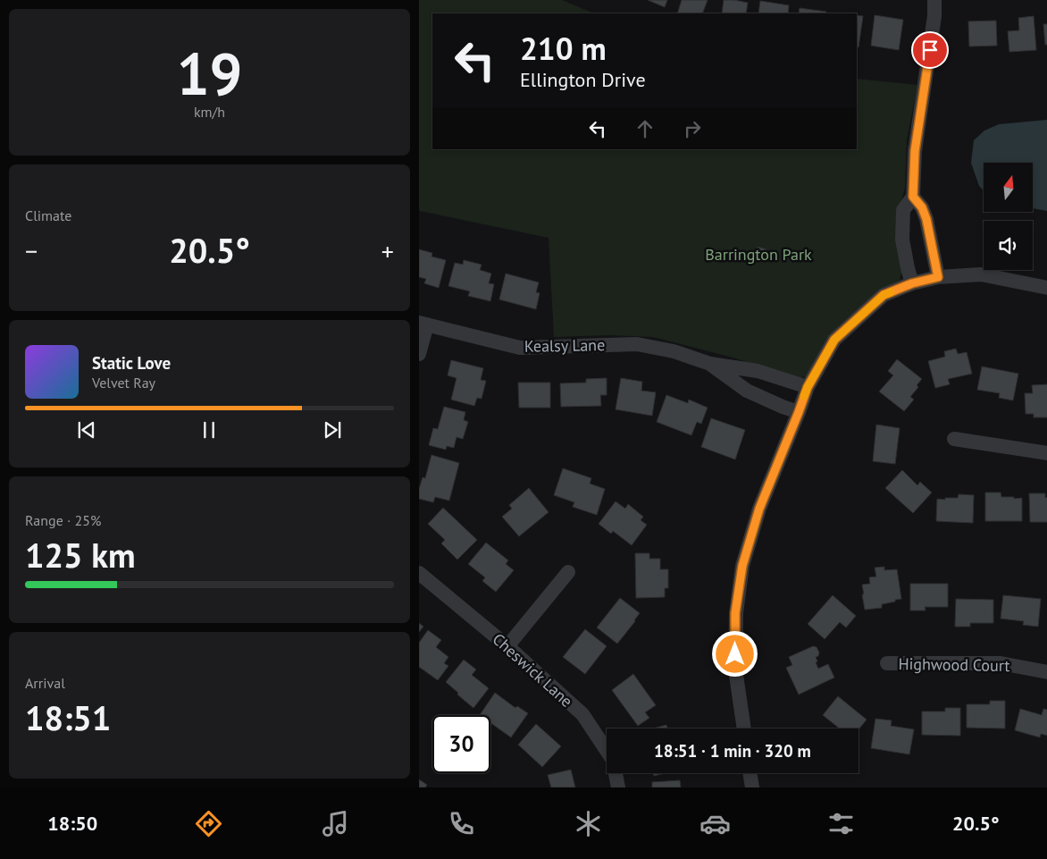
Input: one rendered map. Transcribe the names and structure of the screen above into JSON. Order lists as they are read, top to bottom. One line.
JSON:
{"streets":{"street":["Kealsy Lane","Highwood Court","Cheswick Lane"]},"parks":["Barrington Park"],"north":"top","page":{"tile":[["19","km/h"],"Climate",["Range · 25%","125 km"],["Arrival","18:51"]],"turn":["210 m","Ellington Drive"],"heat":["−","20.5°","+"],"song":["Static Love","Velvet Ray"],"limit":"30","trip":"18:51 · 1 min · 320 m","tabs":["18:50","20.5°"]}}
